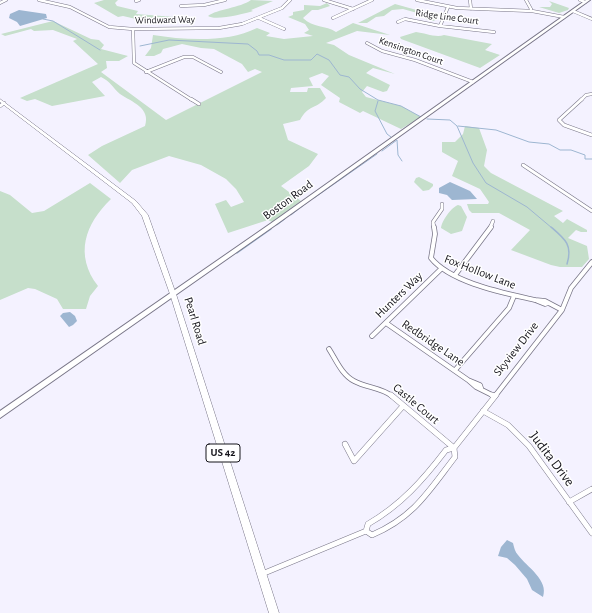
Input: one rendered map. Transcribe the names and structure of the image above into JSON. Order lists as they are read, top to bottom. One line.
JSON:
{"streets":{"main road":["Pearl Road","US 42"],"street":["Ridge Line Court","Windward Way","Kensington Court","Boston Road","Fox Hollow Lane","Hunters Way","Redbridge Lane","Skyview Drive","Castle Court","Judita Drive"]},"crossings":[["Kensington Court","Boston Road"],["Boston Road","Pearl Road"],["Fox Hollow Lane","Hunters Way"],["Fox Hollow Lane","Skyview Drive"],["Hunters Way","Redbridge Lane"],["Pearl Road","Skyview Drive"],["Redbridge Lane","Skyview Drive"],["Skyview Drive","Castle Court"],["Skyview Drive","Judita Drive"]]}
